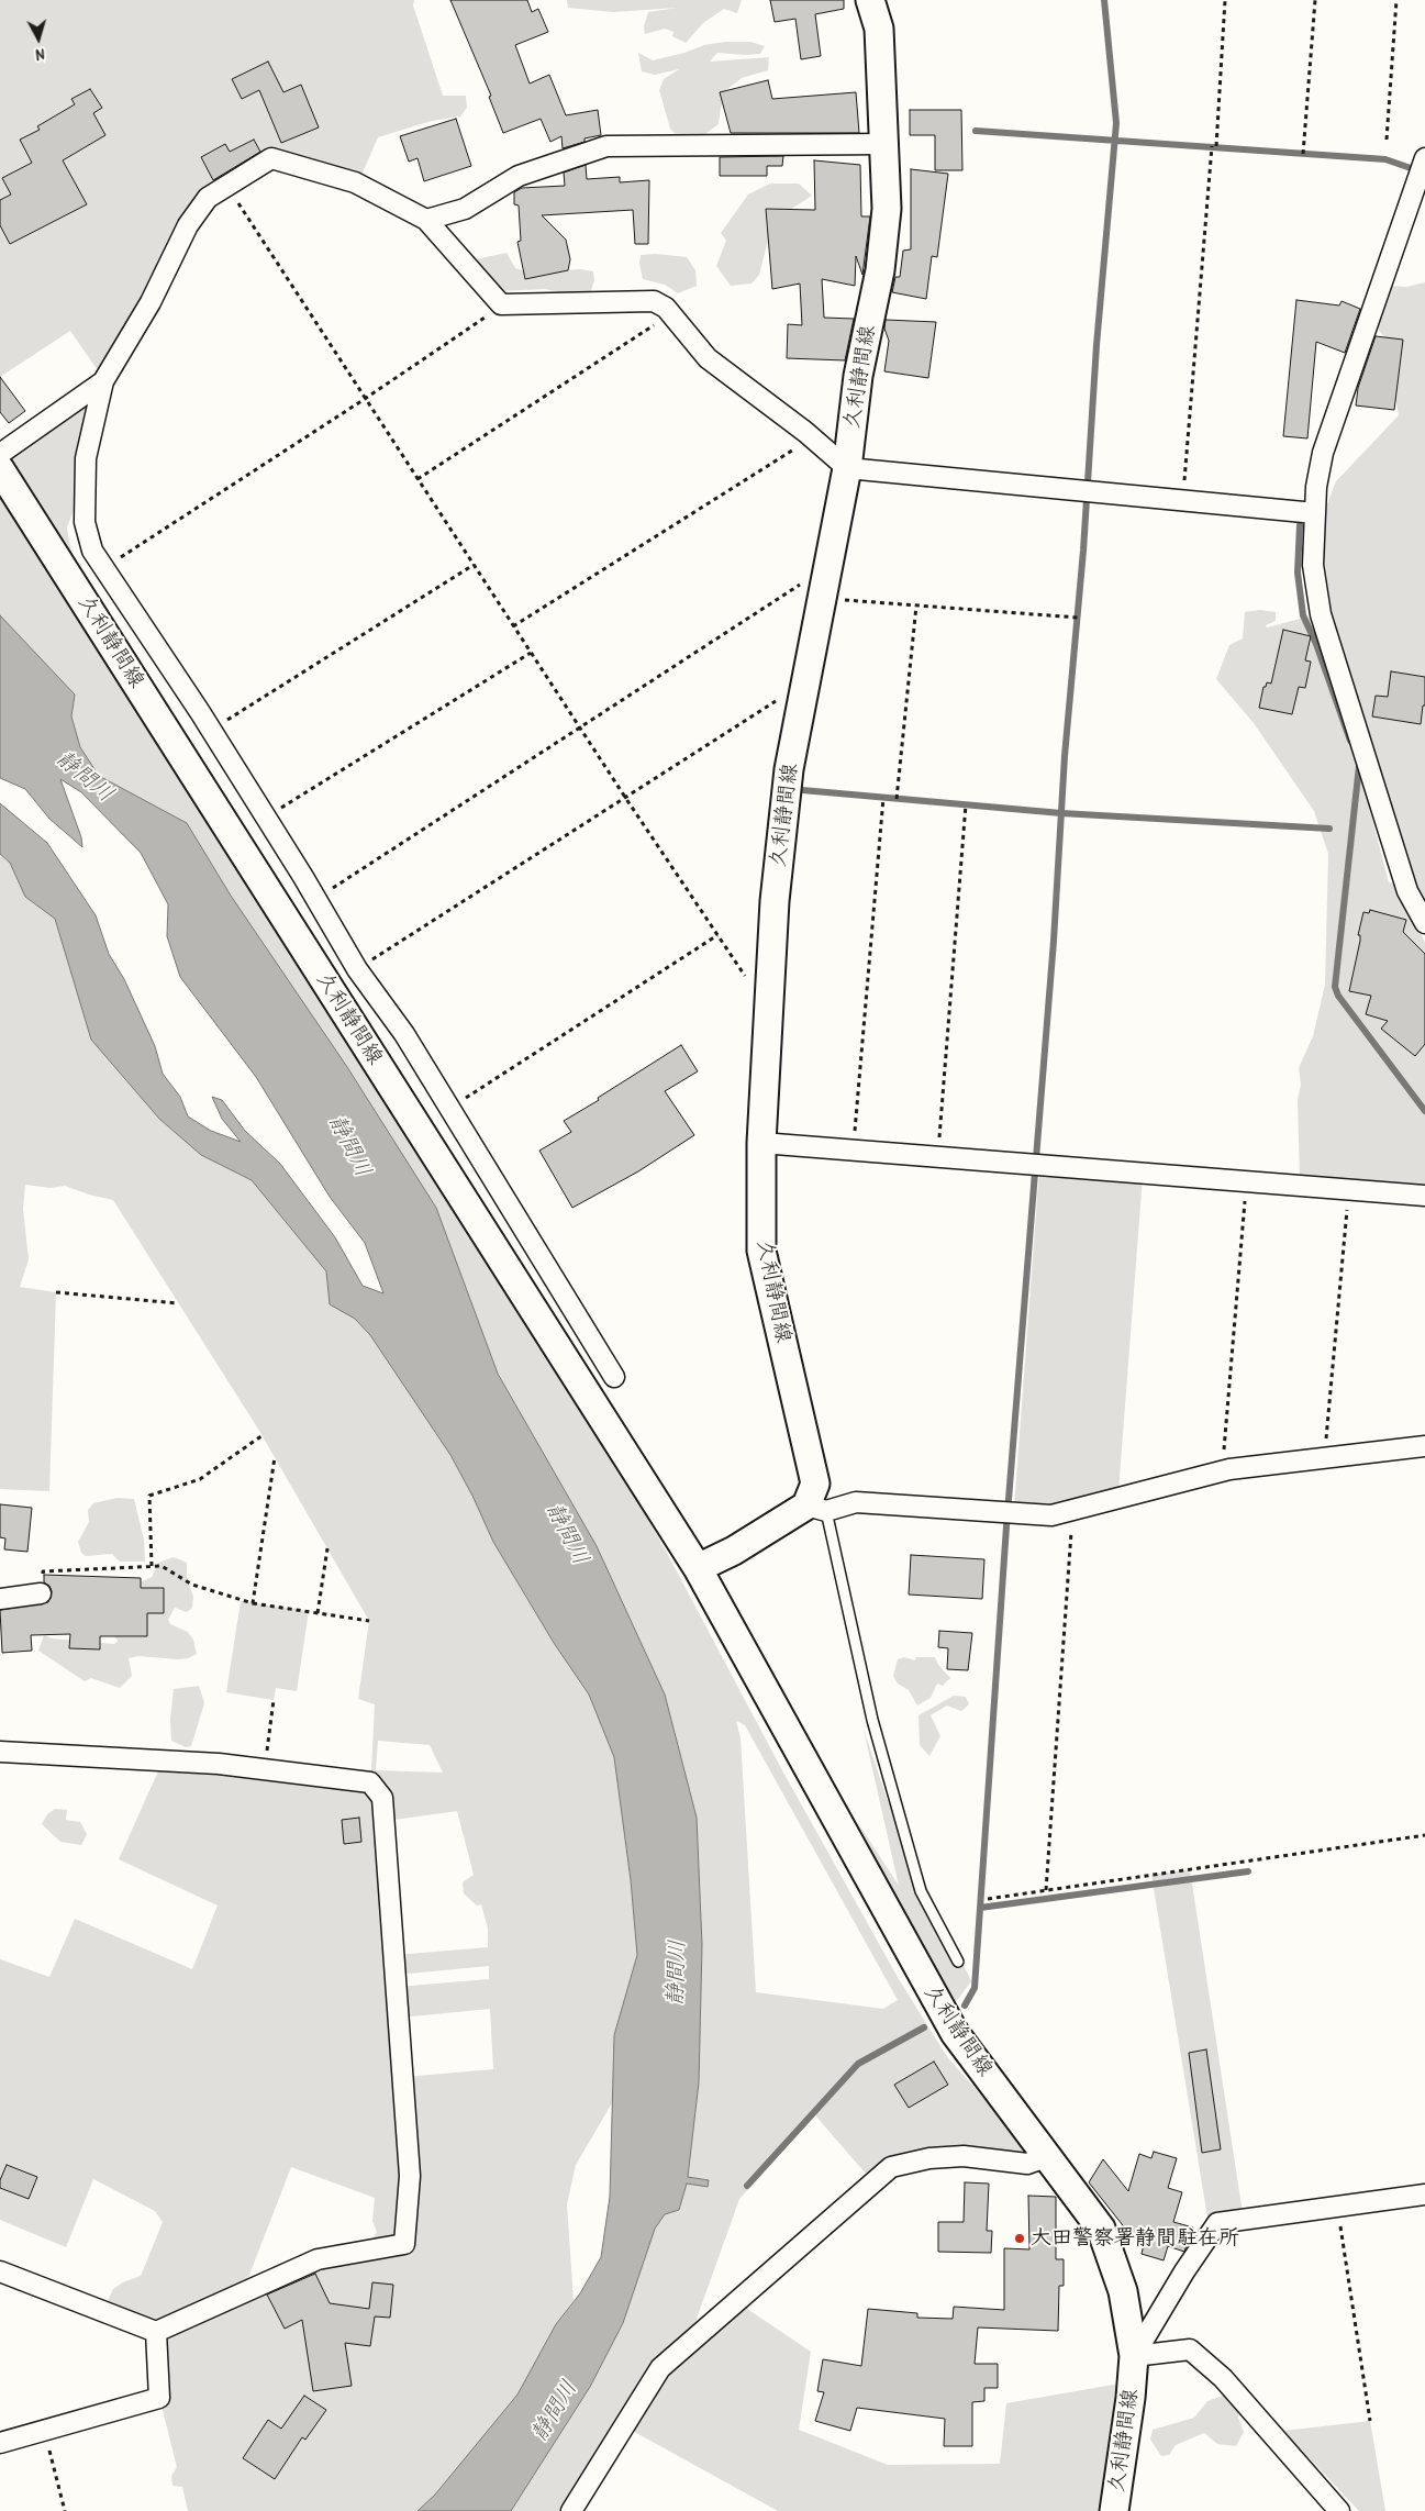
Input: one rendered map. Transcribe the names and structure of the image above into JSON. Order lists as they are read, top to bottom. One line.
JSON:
{"streets":{"main road":["久利静間線"]},"water":["静間川"],"places":["大田警察署静間駐在所"],"north":"bottom"}
